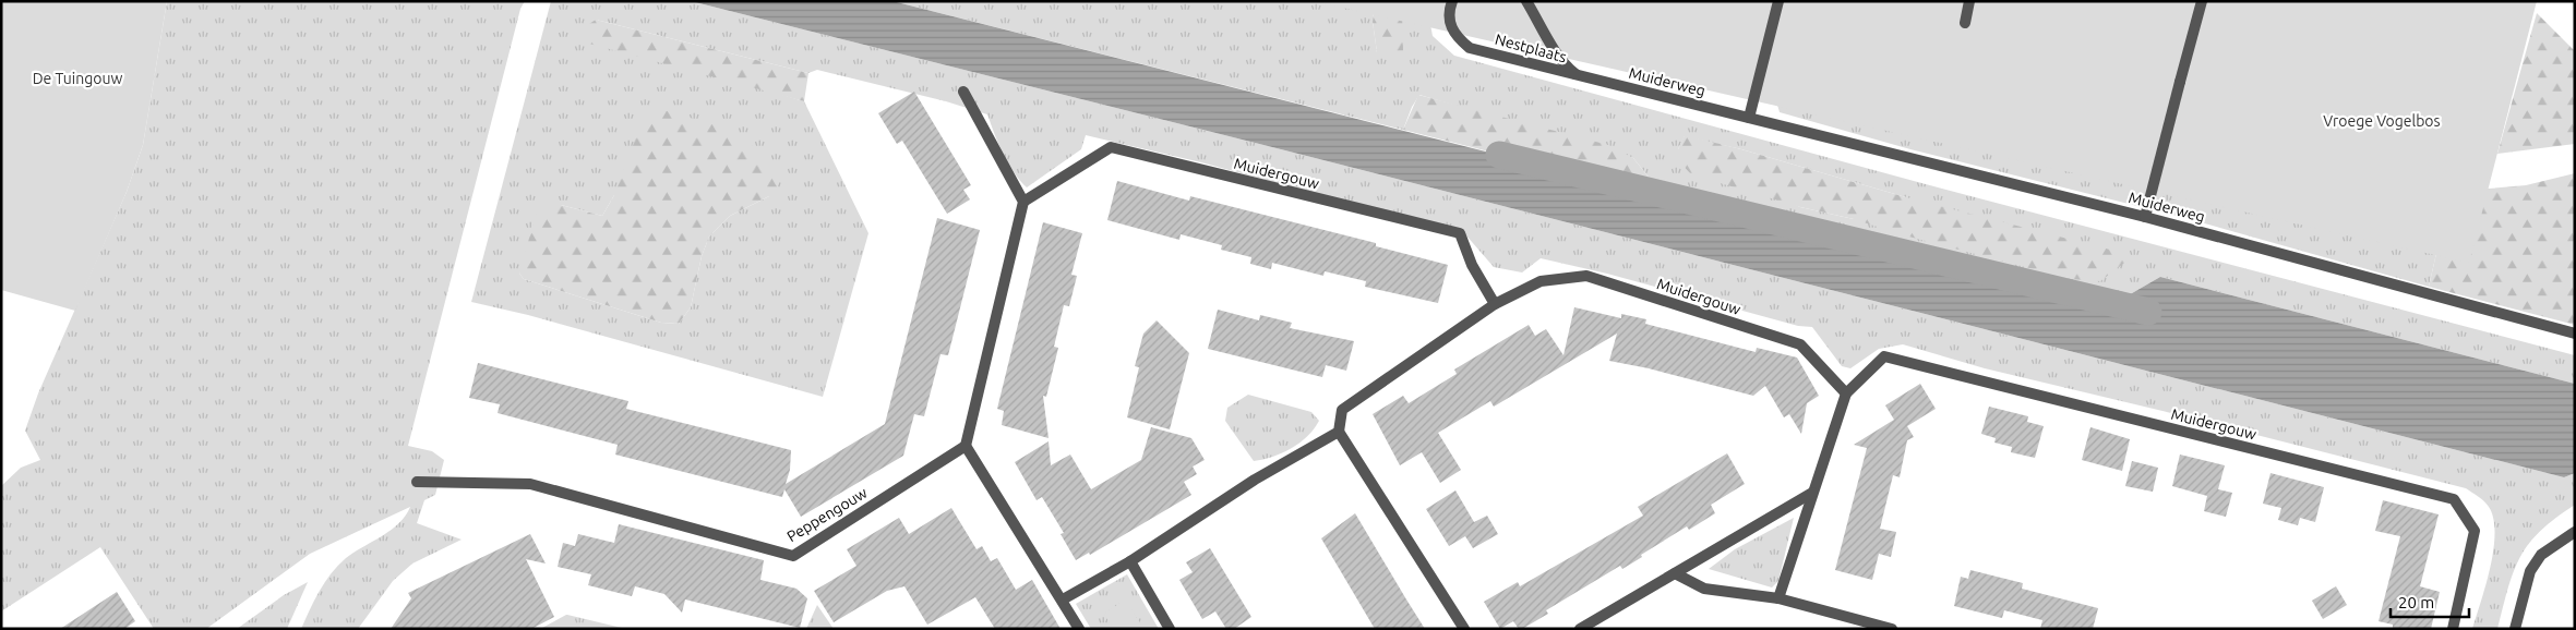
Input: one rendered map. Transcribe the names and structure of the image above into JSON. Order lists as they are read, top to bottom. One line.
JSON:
{"streets":{"street":["Nestplaats","Muiderweg","Muidergouw","Peppengouw"]},"crossings":[["Nestplaats","Muiderweg"]],"parks":["De Tuingouw","Vroege Vogelbos"],"scale_bar":"20 m"}
